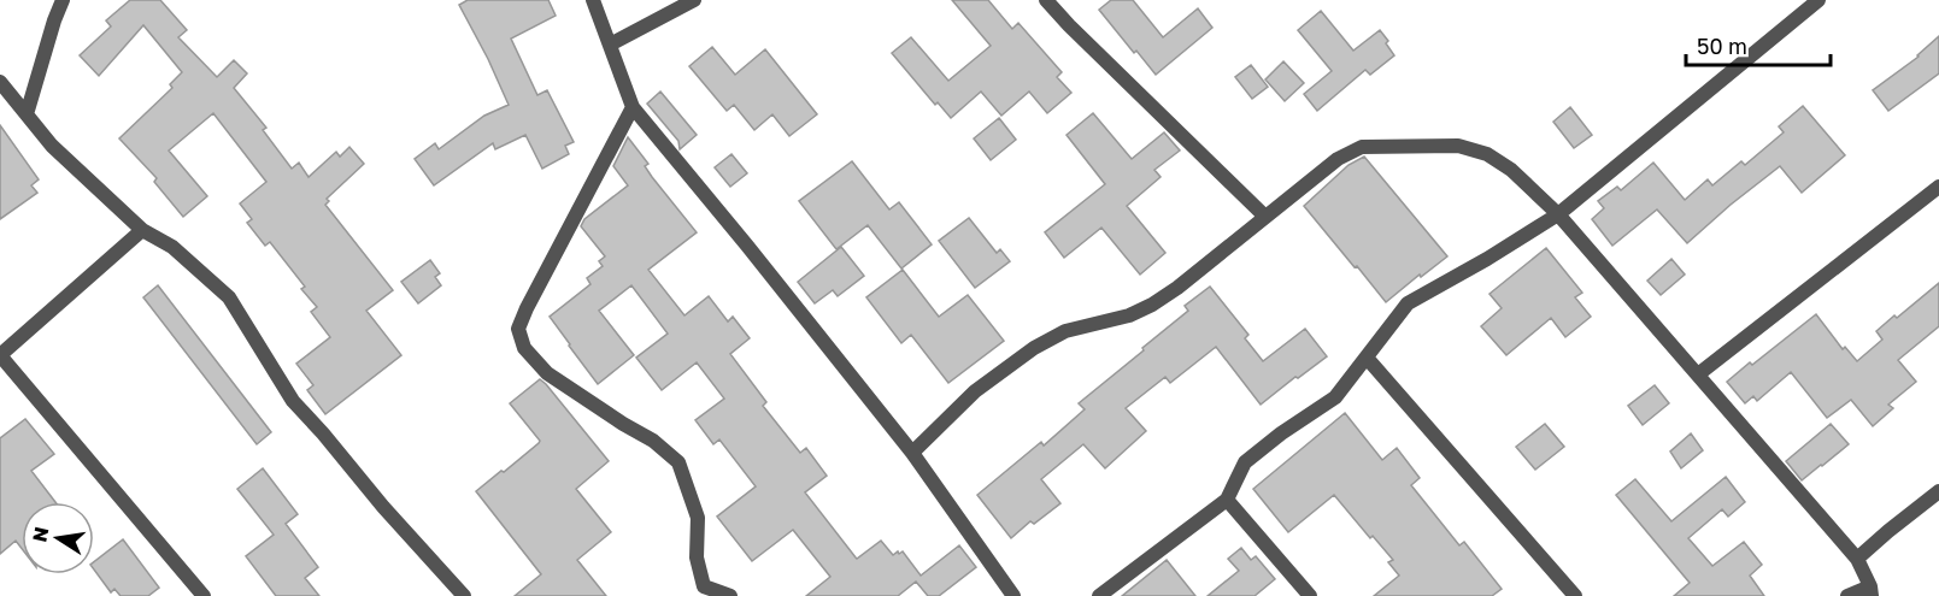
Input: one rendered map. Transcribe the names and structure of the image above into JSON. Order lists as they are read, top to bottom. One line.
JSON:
{"scale_bar":"50 m","north":"left"}
